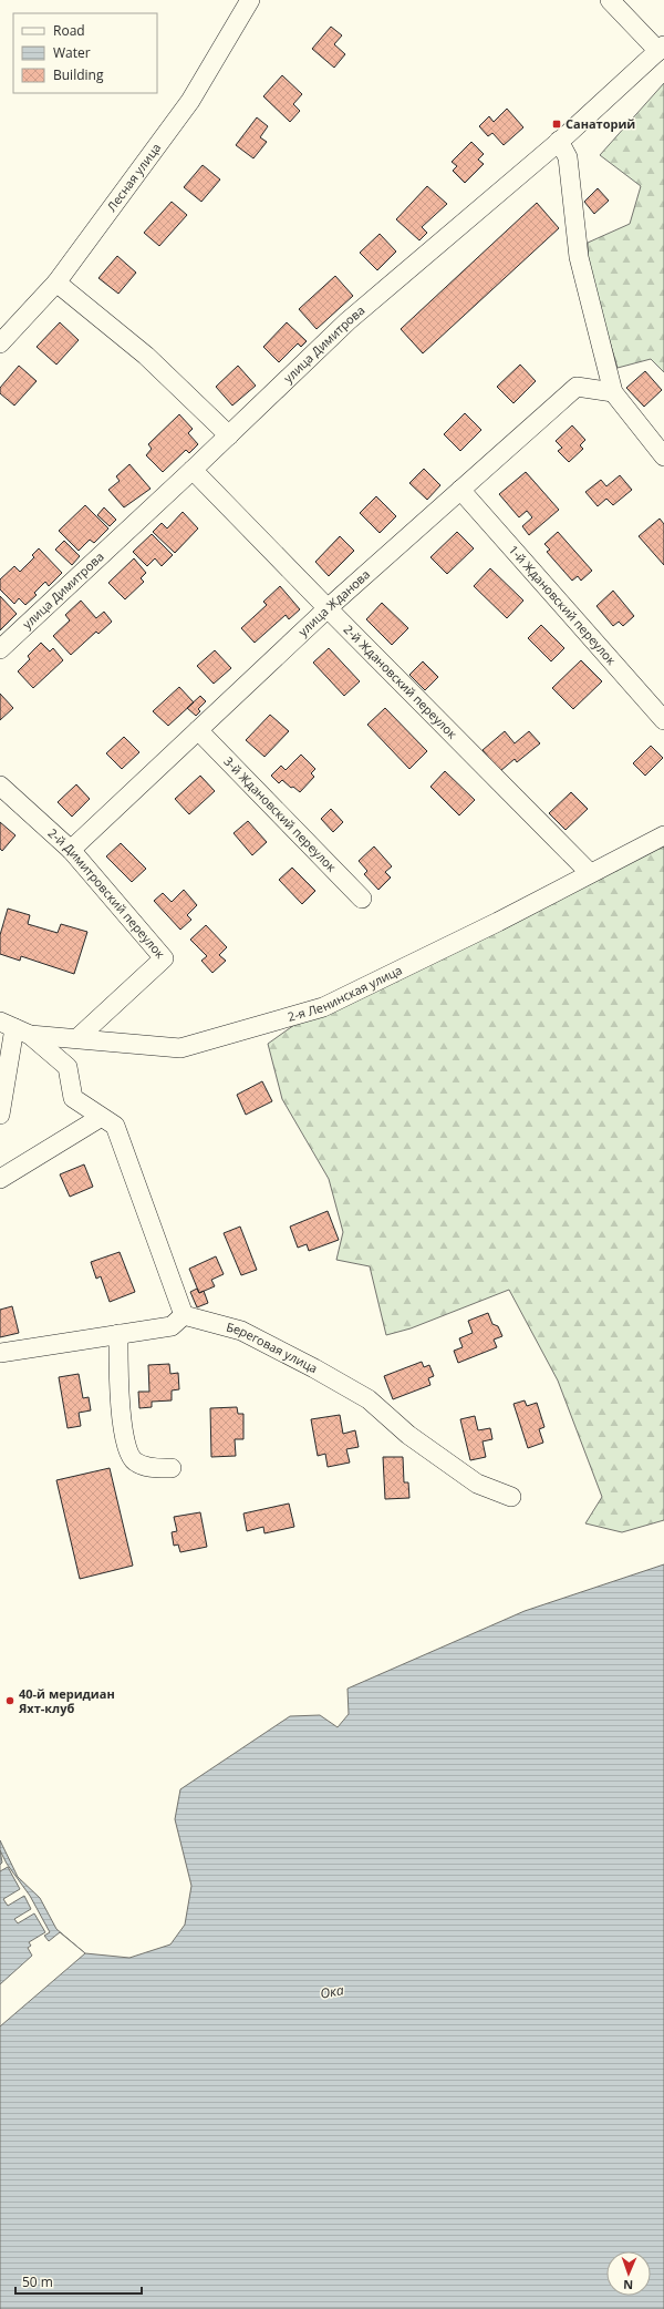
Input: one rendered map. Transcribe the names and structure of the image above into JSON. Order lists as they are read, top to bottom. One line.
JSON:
{"streets":{"street":["Лесная улица","улица Димитрова","улица Жданова","1-й Ждановский переулок","2-й Ждановский переулок","3-й Ждановский переулок","2-й Димитровский переулок","2-я Ленинская улица","Береговая улица"]},"crossings":[["улица Димитрова","2-й Ждановский переулок"],["улица Жданова","1-й Ждановский переулок"],["улица Жданова","2-й Ждановский переулок"],["улица Жданова","3-й Ждановский переулок"],["улица Жданова","2-й Димитровский переулок"],["2-й Ждановский переулок","2-я Ленинская улица"],["2-й Димитровский переулок","2-я Ленинская улица"]],"water":["Ока"],"places":{"transit":["Санаторий"],"other":["40-й меридиан Яхт-клуб"]},"legend":["Road","Water","Building"],"scale_bar":"50 m","north":"bottom"}
